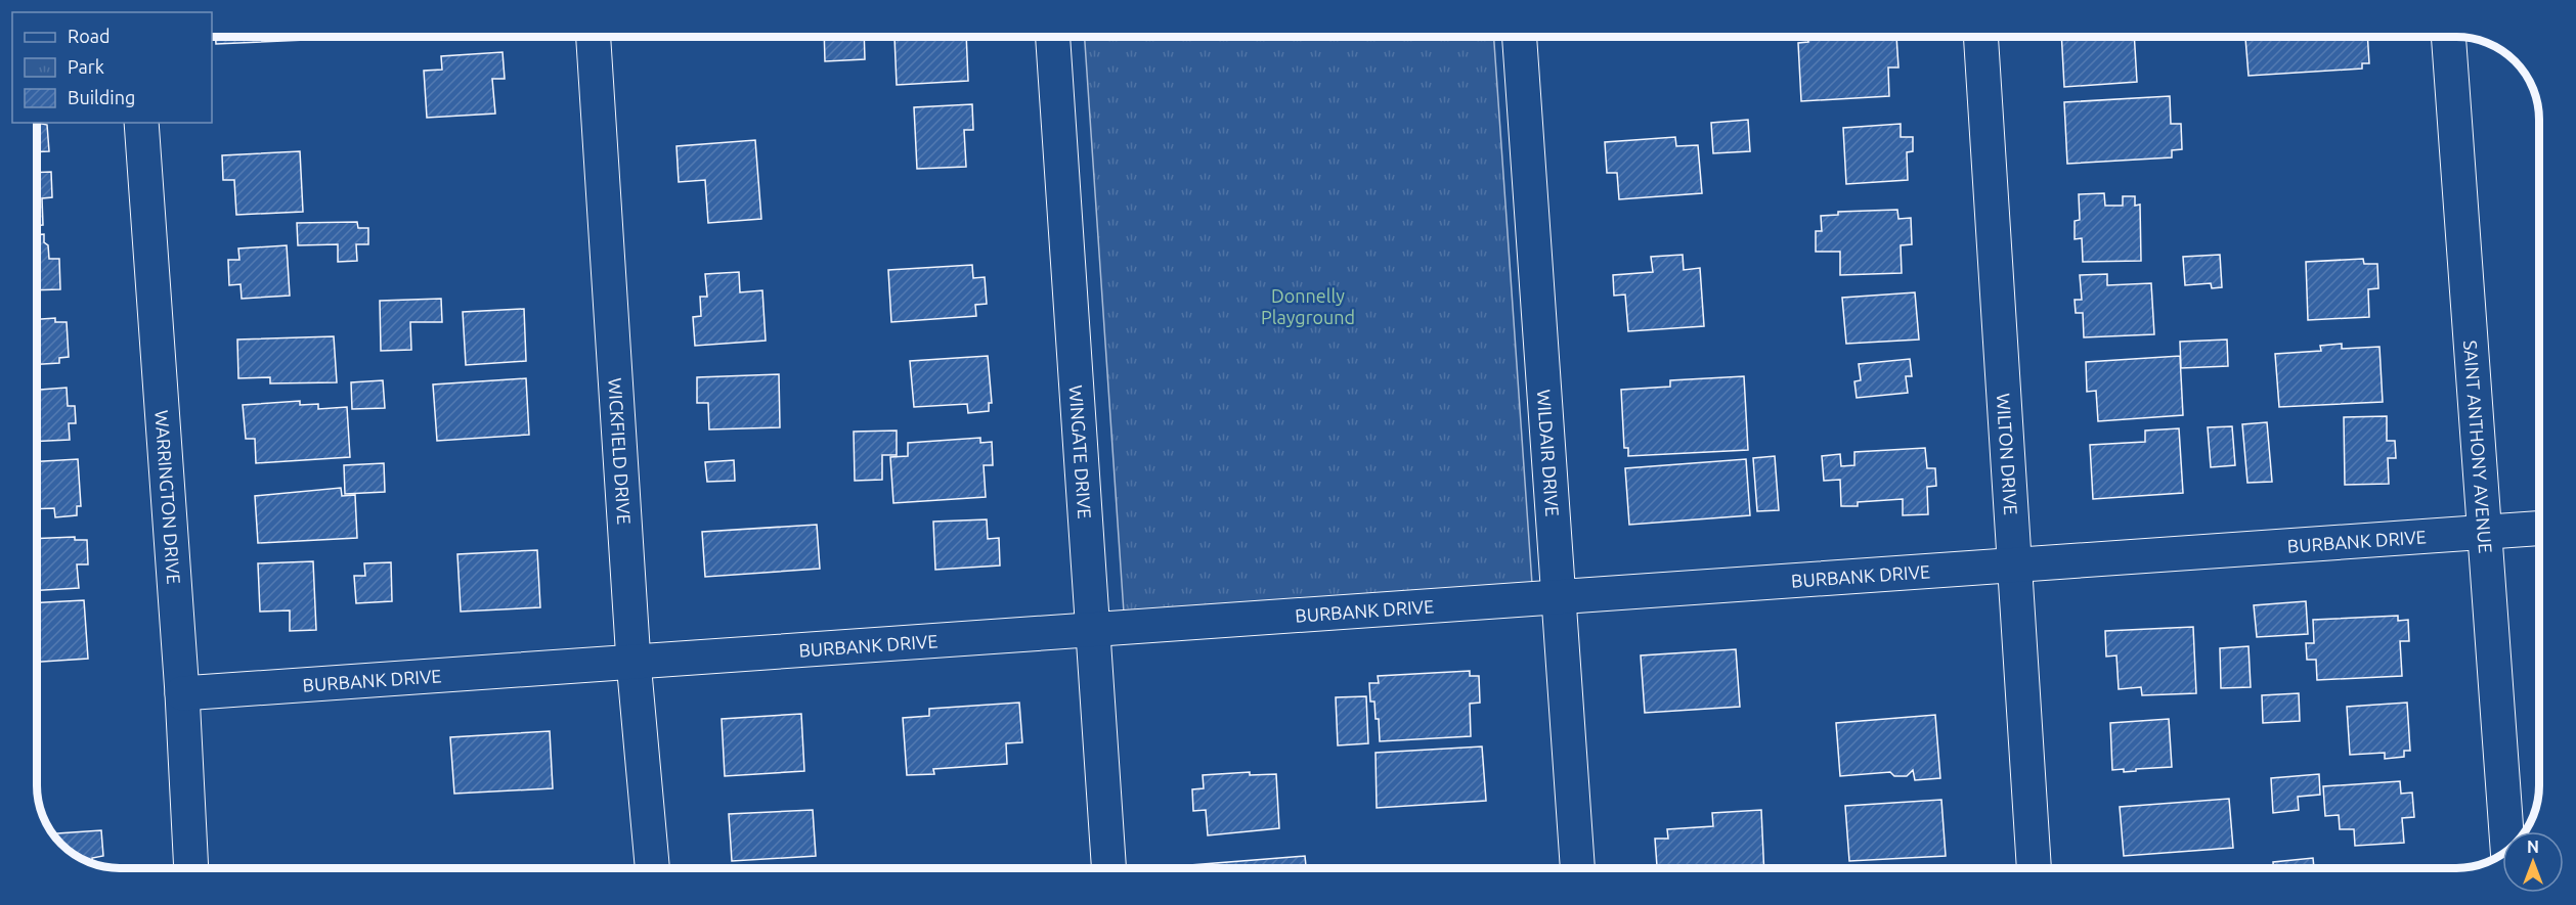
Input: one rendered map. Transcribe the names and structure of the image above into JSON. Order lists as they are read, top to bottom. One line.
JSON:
{"streets":{"street":["SAINT ANTHONY AVENUE","WICKFIELD DRIVE","WINGATE DRIVE","WILDAIR DRIVE","WILTON DRIVE","WARRINGTON DRIVE","BURBANK DRIVE"]},"crossings":[["SAINT ANTHONY AVENUE","BURBANK DRIVE"],["WICKFIELD DRIVE","BURBANK DRIVE"],["WINGATE DRIVE","BURBANK DRIVE"],["WILDAIR DRIVE","BURBANK DRIVE"],["WILTON DRIVE","BURBANK DRIVE"],["WARRINGTON DRIVE","BURBANK DRIVE"]],"parks":["Donnelly Playground"],"legend":["Road","Park","Building"],"north":"top"}
